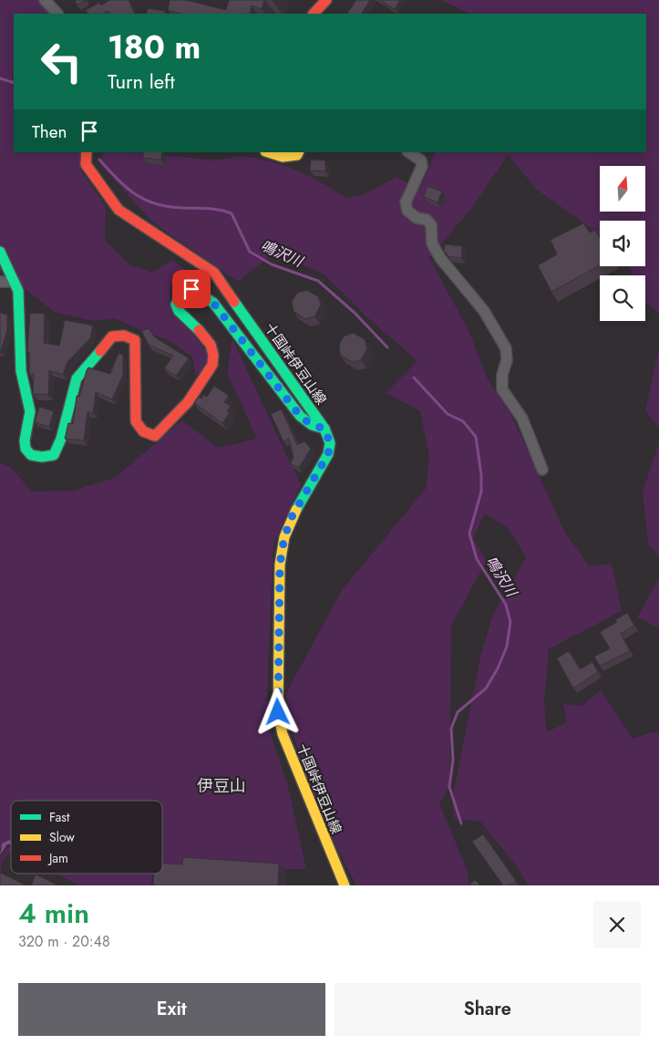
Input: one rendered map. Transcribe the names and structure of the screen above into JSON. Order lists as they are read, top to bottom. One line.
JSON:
{"streets":{"main road":["十国峠伊豆山線"]},"districts":["伊豆山"],"water":["鳴沢川"],"legend":["Fast","Slow","Jam"],"north":"top","page":{"turn":["180 m","Turn left"],"then":"Then","heading":["4 min","320 m · 20:48"],"buttons":["Exit","Share"]}}
